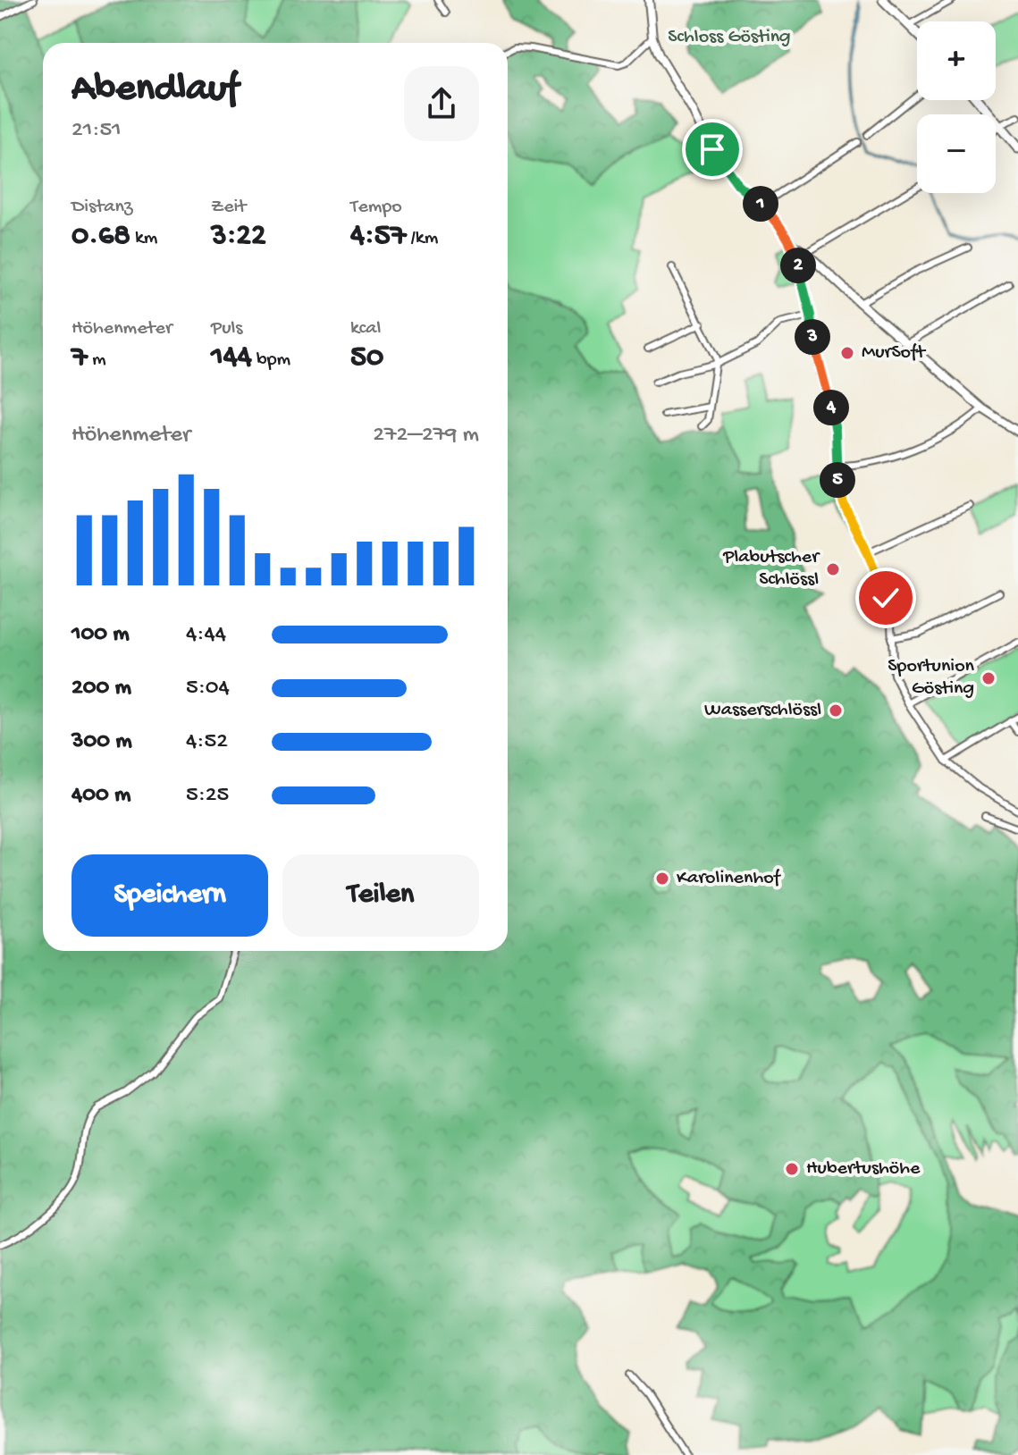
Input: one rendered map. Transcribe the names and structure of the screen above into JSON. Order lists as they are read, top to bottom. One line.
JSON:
{"parks":["Schloss Gösting"],"places":["MurSoft","Plabutscher Schlössl","Sportunion Gösting","Wasserschlössl","Karolinenhof","Hubertushöhe"],"page":{"map_buttons":["+","−"],"heading":["Abendlauf","21:51"],"stats":[["Distanz","0.68 km"],["Zeit","3:22"],["Tempo","4:57 /km"],["Höhenmeter","7 m"],["Puls","144 bpm"],["kcal","50"]],"pins":["1","2","3","4","5"],"chart":["Höhenmeter","272–279 m"],"list":[{"name":"100 m","note":"4:44"},{"name":"200 m","note":"5:04"},{"name":"300 m","note":"4:52"},{"name":"400 m","note":"5:25"}],"buttons":["Speichern","Teilen"]}}
